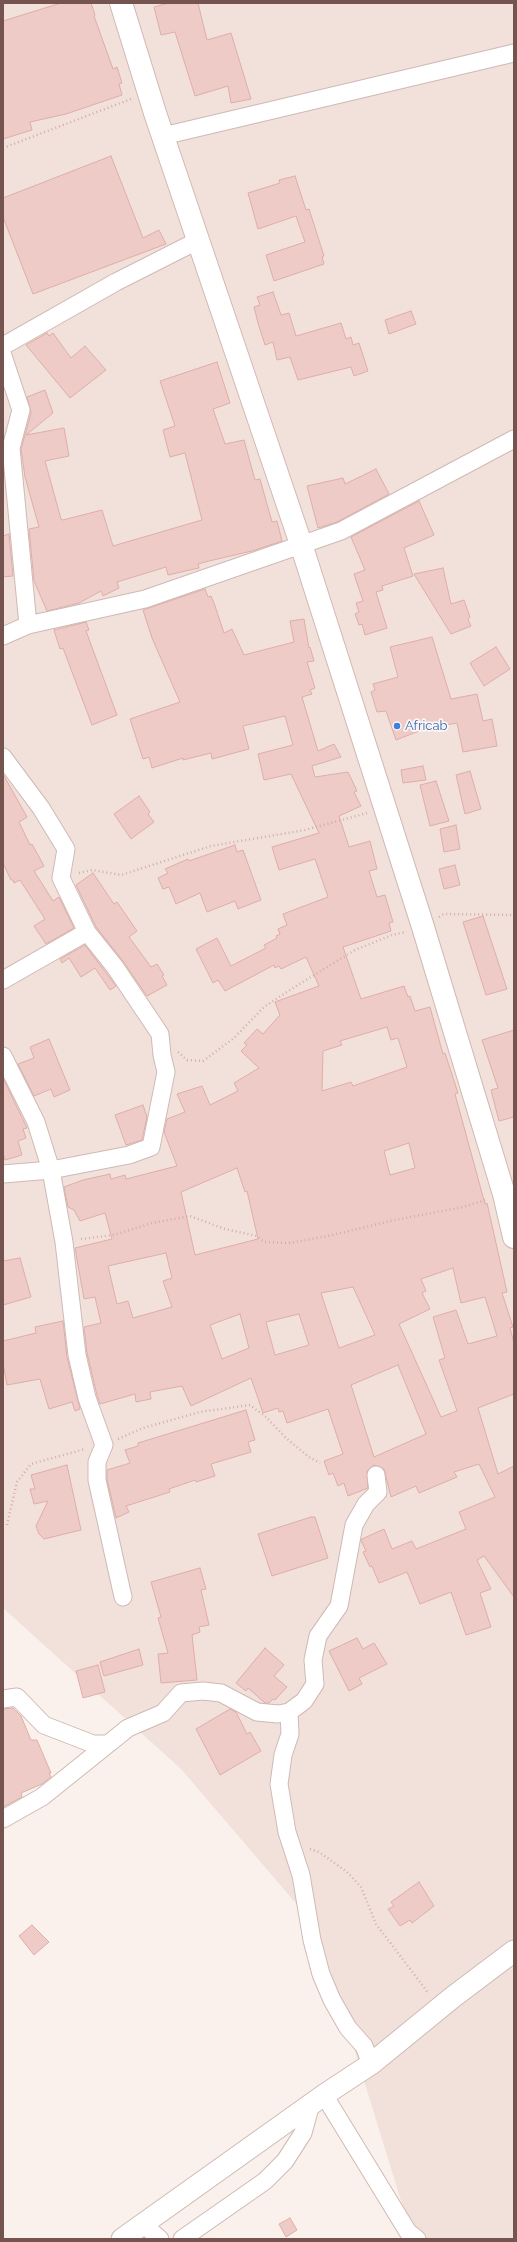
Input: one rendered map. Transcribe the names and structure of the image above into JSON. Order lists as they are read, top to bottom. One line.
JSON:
{"places":["Africab"]}
